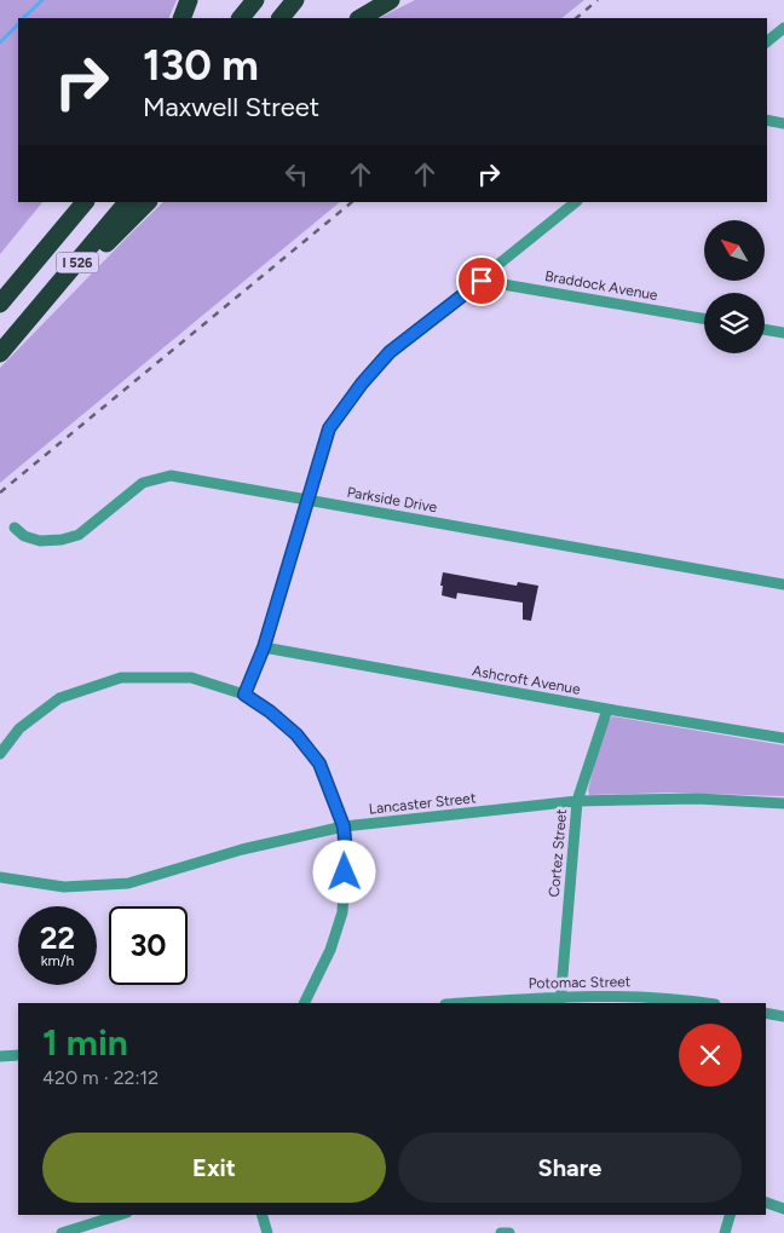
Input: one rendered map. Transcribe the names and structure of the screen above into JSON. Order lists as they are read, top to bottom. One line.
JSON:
{"streets":{"highway":["I 526"],"street":["Braddock Avenue","Parkside Drive","Ashcroft Avenue","Lancaster Street","Cortez Street","Potomac Street"]},"crossings":[["Ashcroft Avenue","Cortez Street"],["Lancaster Street","Cortez Street"],["Cortez Street","Potomac Street"]],"north":"top left","page":{"turn":["130 m","Maxwell Street"],"speed":"22 km/h","limit":"30","heading":["1 min","420 m · 22:12"],"buttons":["Exit","Share"]}}
